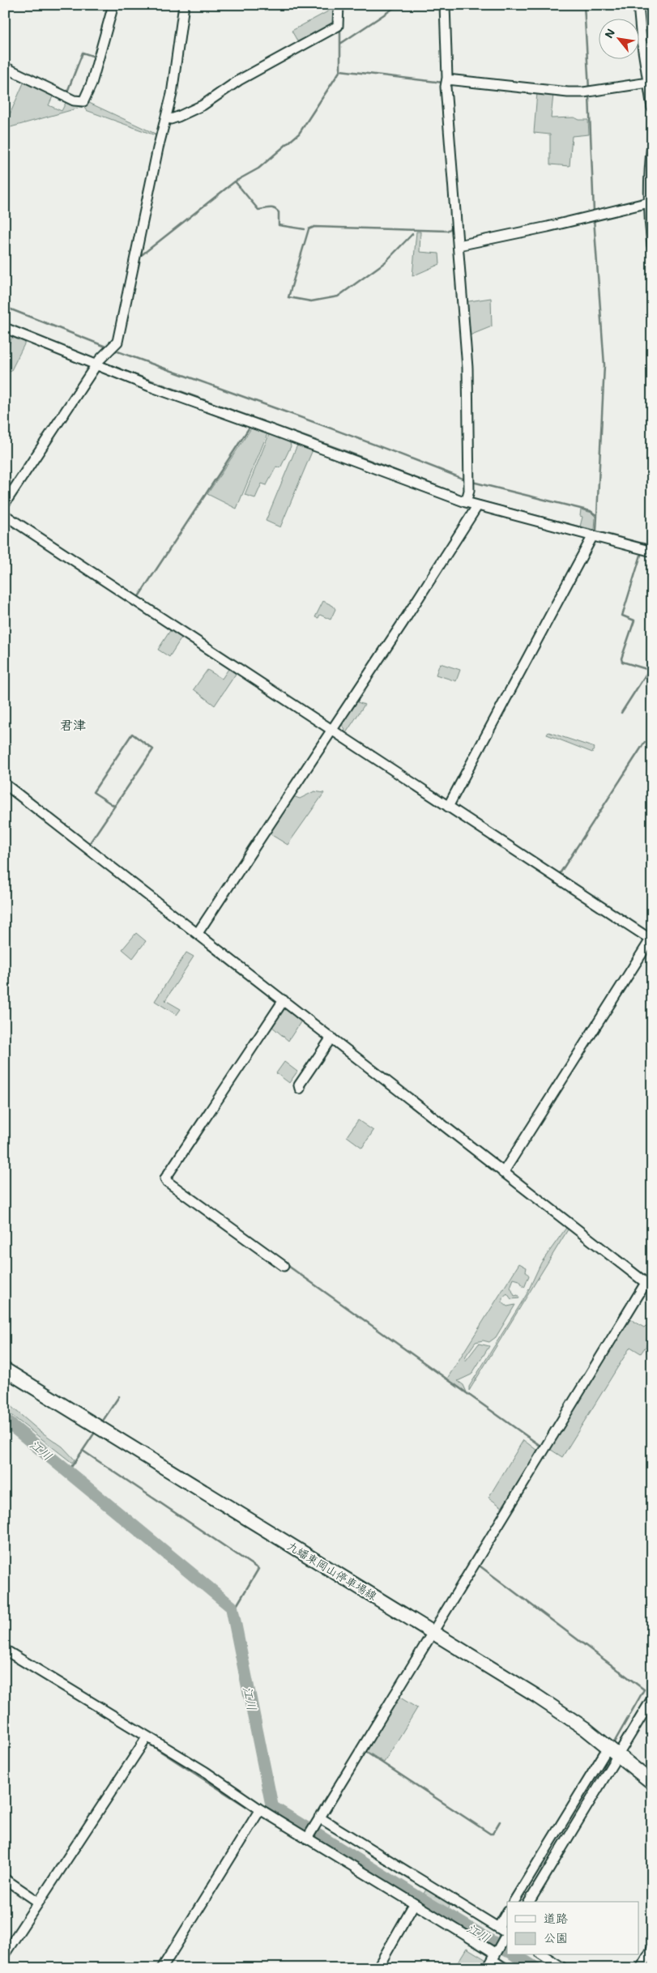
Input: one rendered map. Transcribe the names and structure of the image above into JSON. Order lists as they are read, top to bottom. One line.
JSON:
{"streets":{"main road":["九蟠東岡山停車場線"]},"districts":["君津"],"water":["江川"],"legend":["道路","公園"],"north":"top left"}
